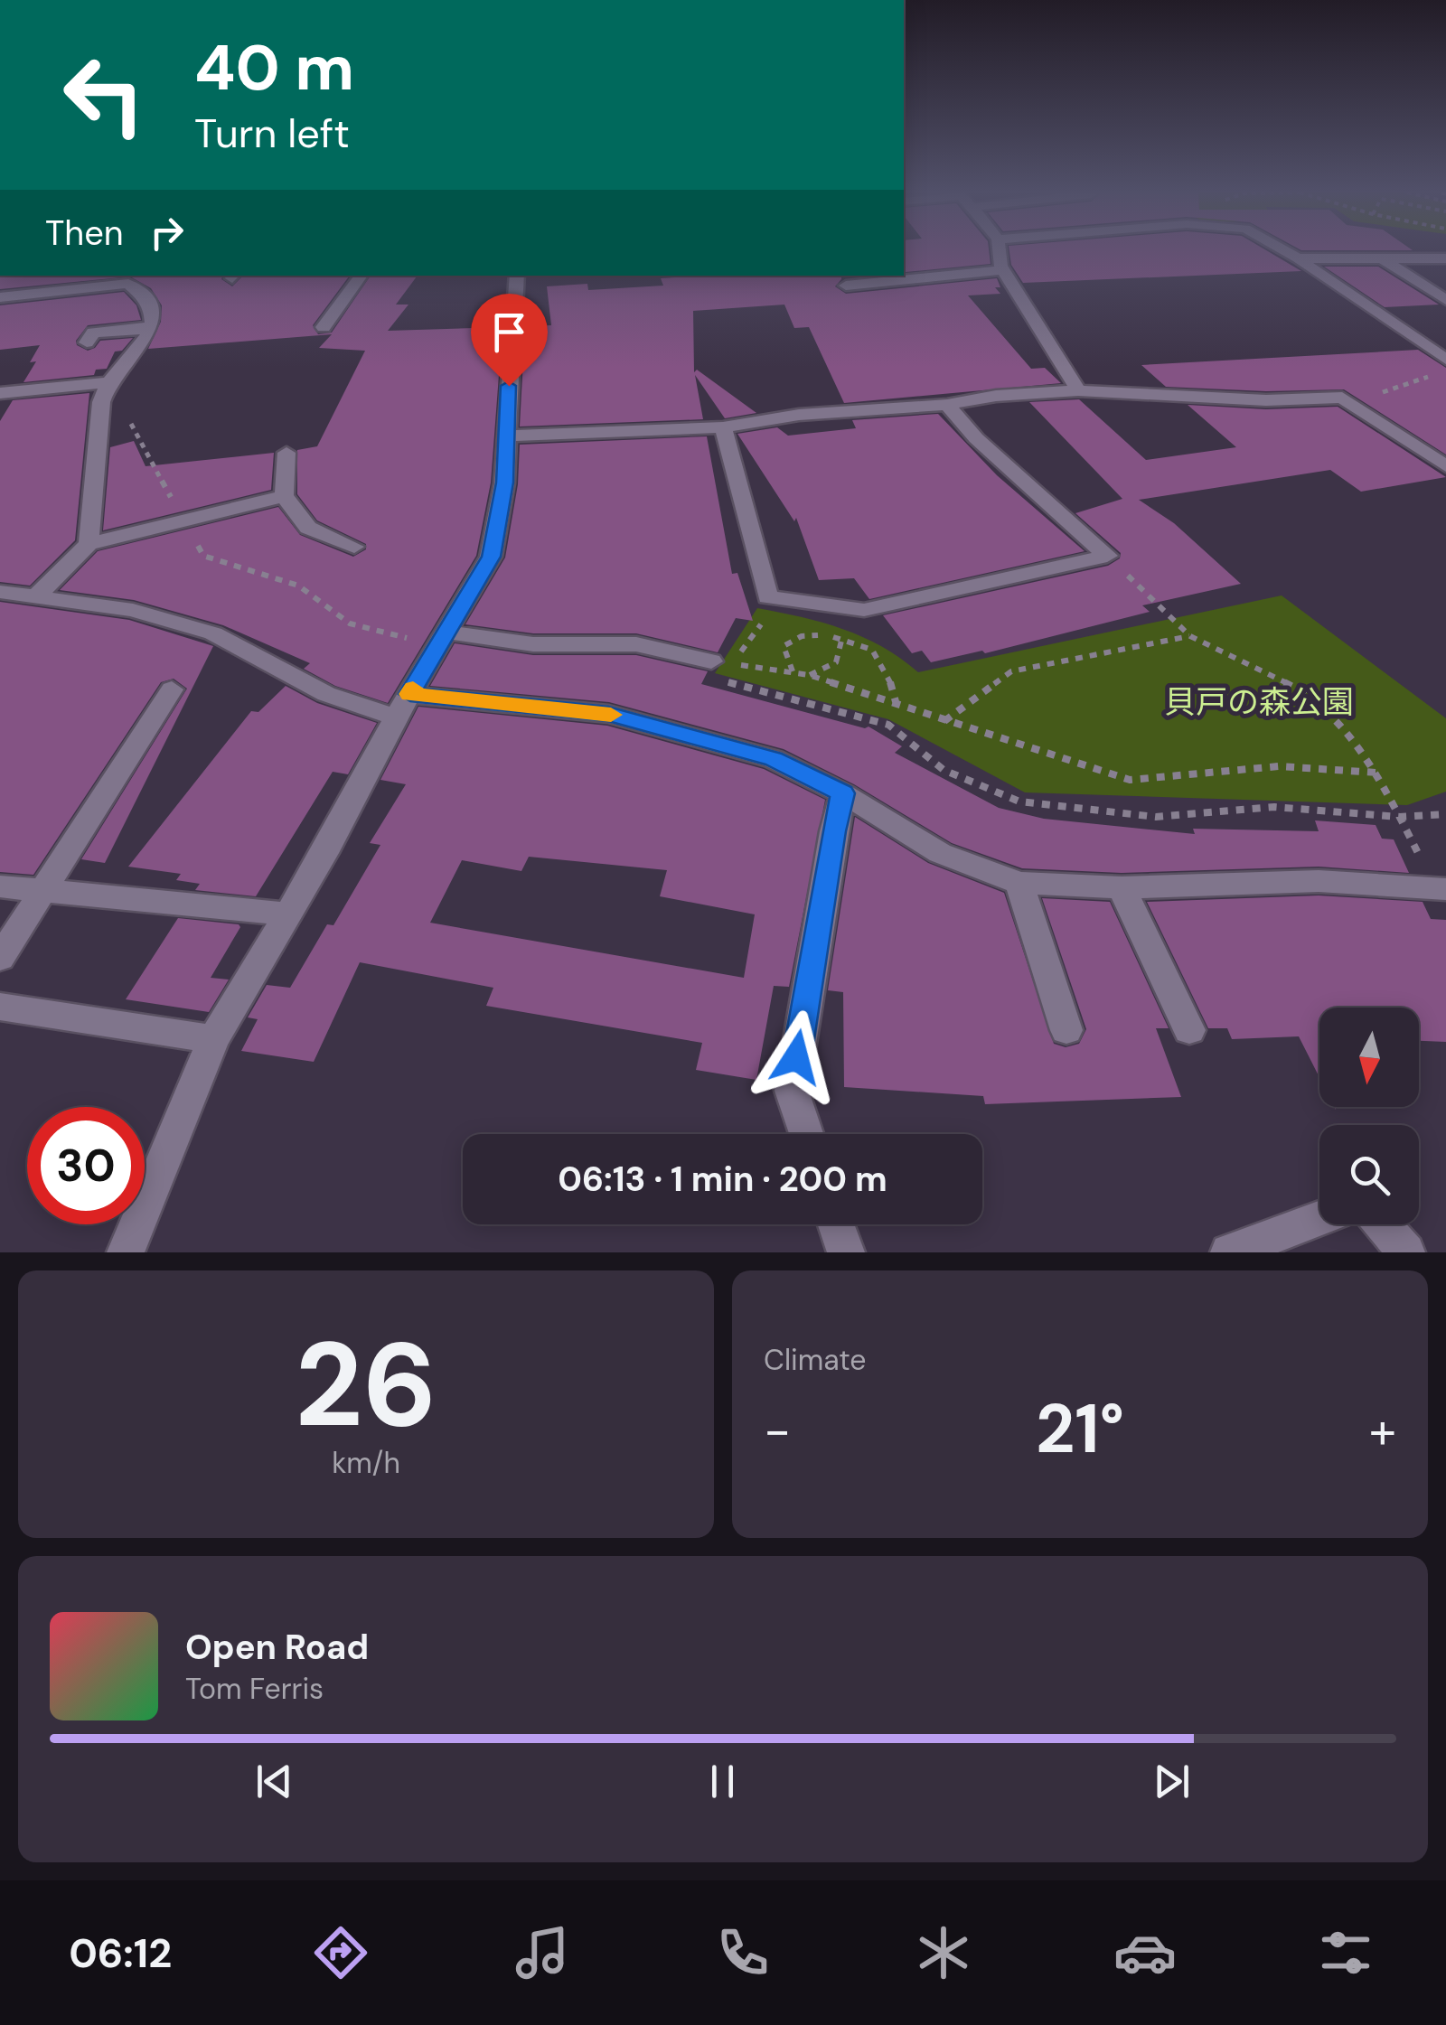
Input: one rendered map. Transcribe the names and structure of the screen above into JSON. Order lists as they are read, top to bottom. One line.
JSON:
{"parks":["貝戸の森公園"],"north":"bottom","page":{"turn":["40 m","Turn left"],"then":"Then","limit":"30","trip":"06:13 · 1 min · 200 m","tile":[["26","km/h"],"Climate"],"heat":["−","21°","+"],"song":["Open Road","Tom Ferris"],"tabs":"06:12"}}
